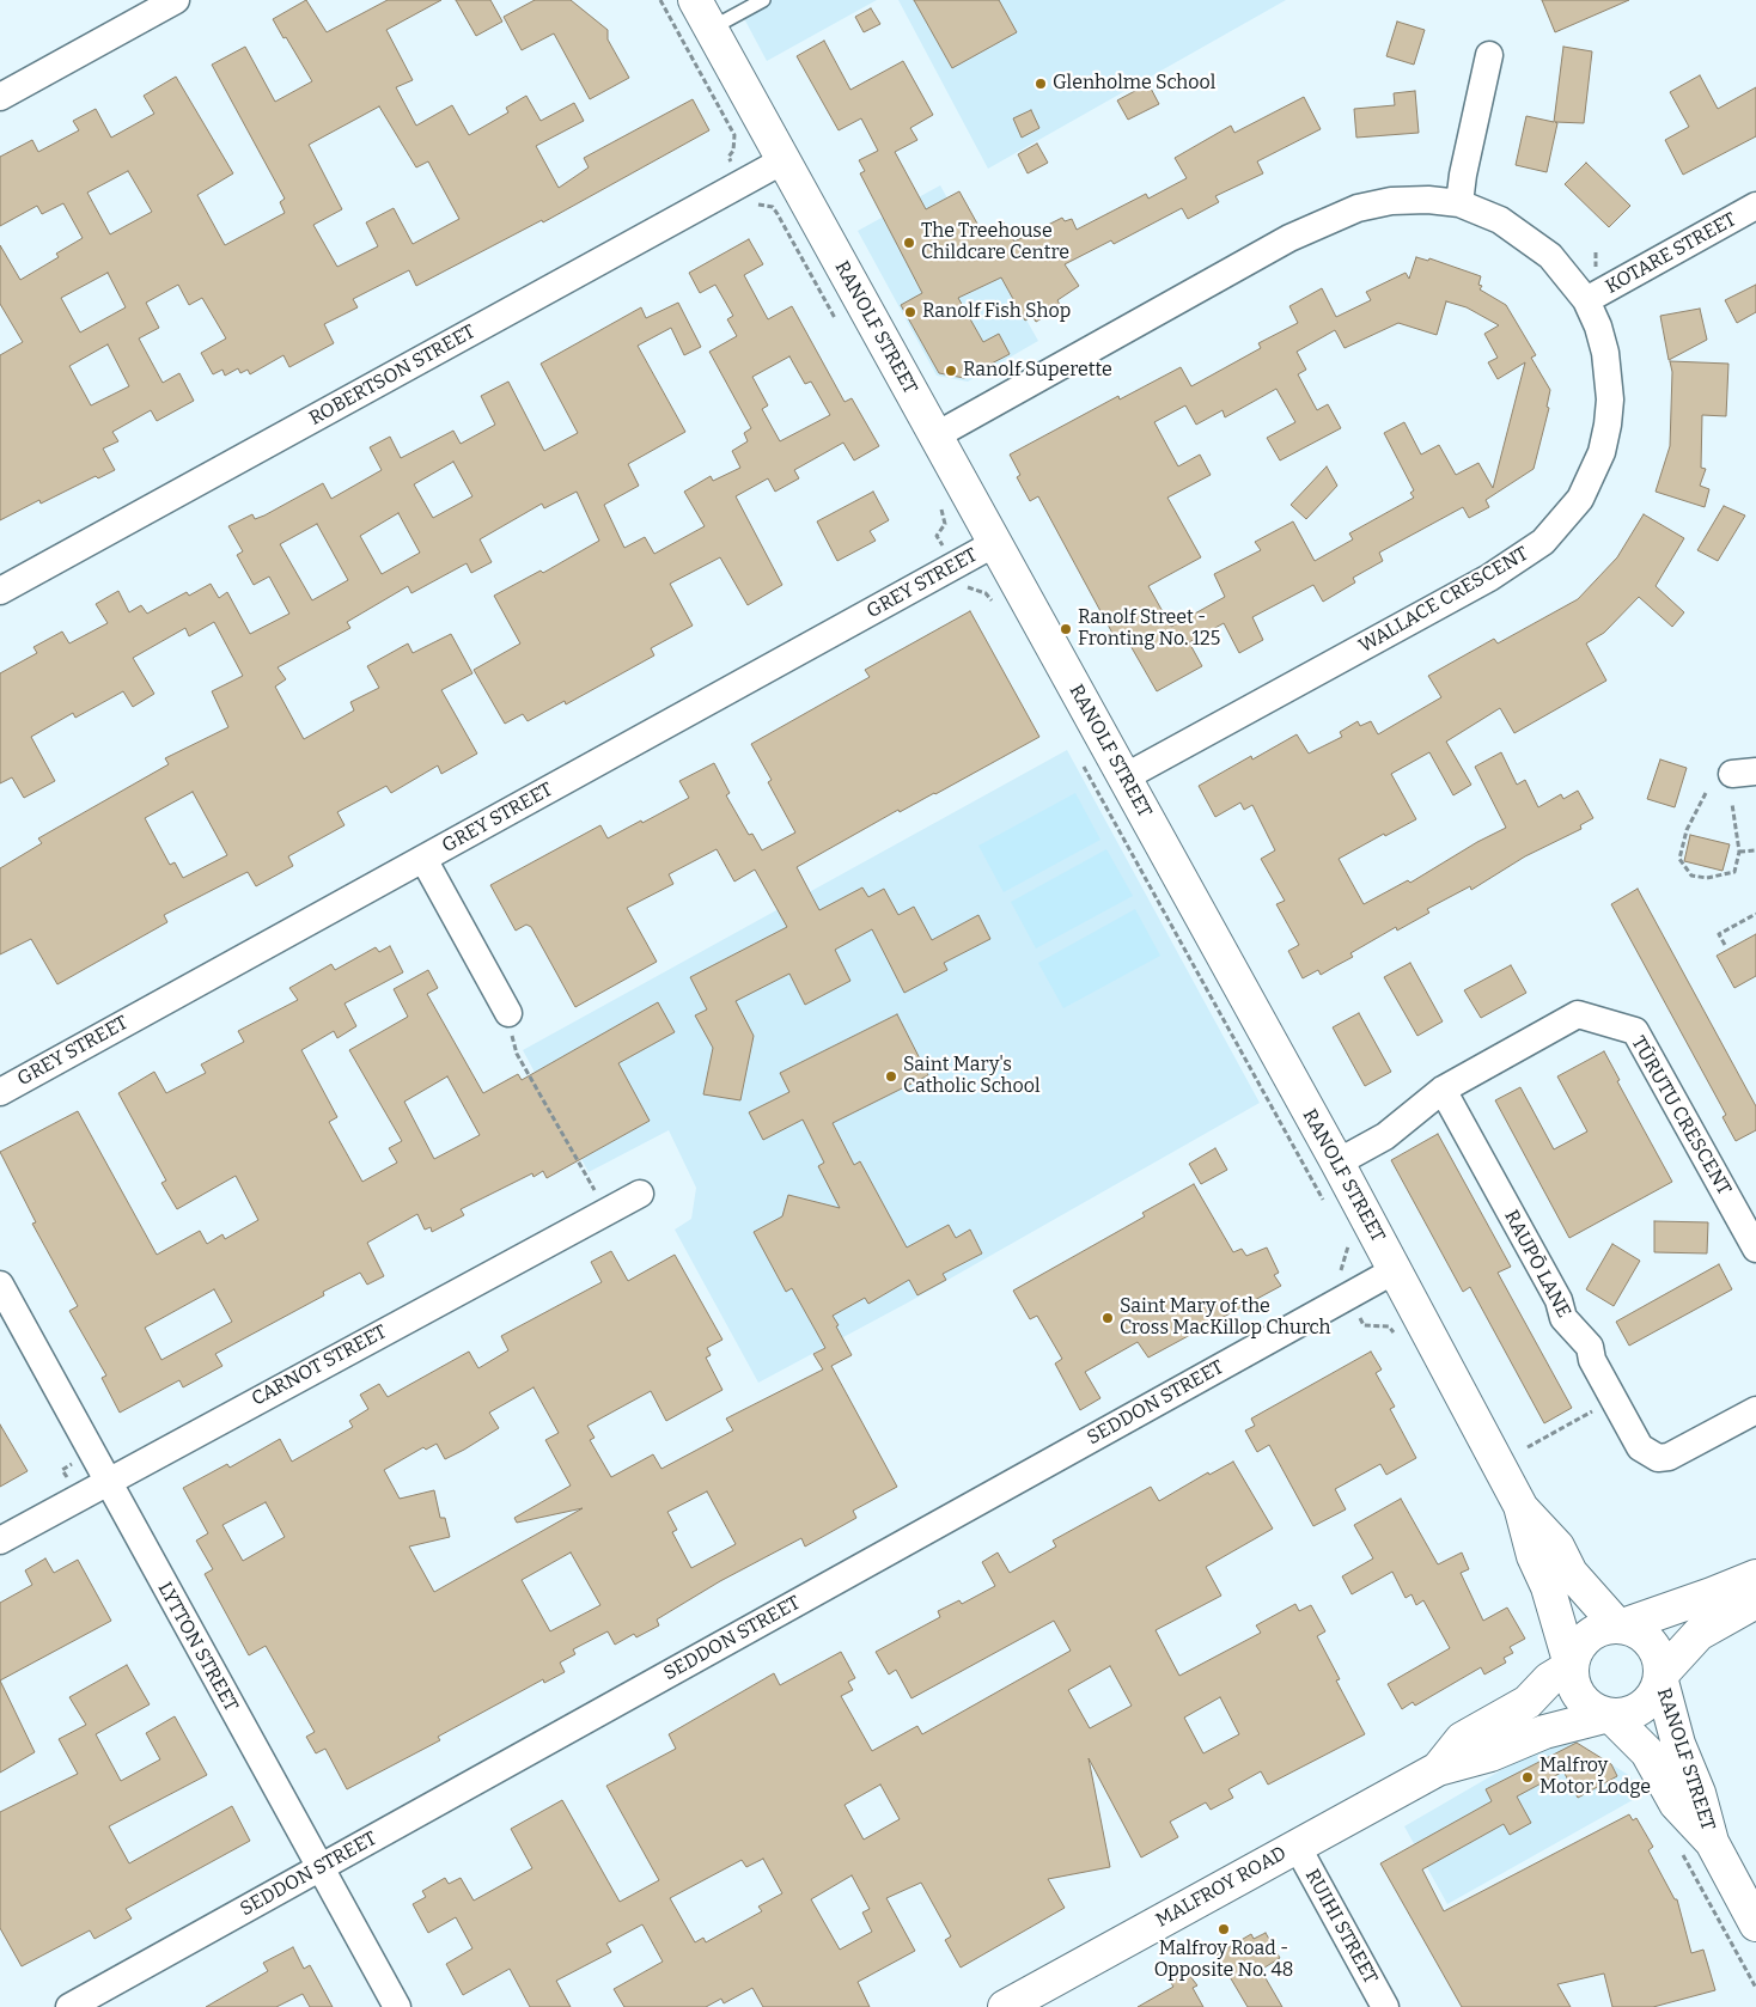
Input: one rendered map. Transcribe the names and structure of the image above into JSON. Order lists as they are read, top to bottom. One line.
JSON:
{"streets":{"street":["KOTARE STREET","RANOLF STREET","ROBERTSON STREET","GREY STREET","WALLACE CRESCENT","TŪRUTU CRESCENT","RAUPŌ LANE","CARNOT STREET","SEDDON STREET","LYTTON STREET","MALFROY ROAD","RUIHI STREET"]},"crossings":[["KOTARE STREET","WALLACE CRESCENT"],["RANOLF STREET","ROBERTSON STREET"],["RANOLF STREET","GREY STREET"],["RANOLF STREET","WALLACE CRESCENT"],["RANOLF STREET","TŪRUTU CRESCENT"],["RANOLF STREET","SEDDON STREET"],["RANOLF STREET","MALFROY ROAD"],["TŪRUTU CRESCENT","RAUPŌ LANE"],["CARNOT STREET","LYTTON STREET"],["SEDDON STREET","LYTTON STREET"],["MALFROY ROAD","RUIHI STREET"]],"places":["Glenholme School","The Treehouse Childcare Centre","Ranolf Fish Shop","Ranolf Superette","Ranolf Street - Fronting No. 125","Saint Mary's Catholic School","Saint Mary of the Cross MacKillop Church","Malfroy Motor Lodge","Malfroy Road - Opposite No. 48"]}
